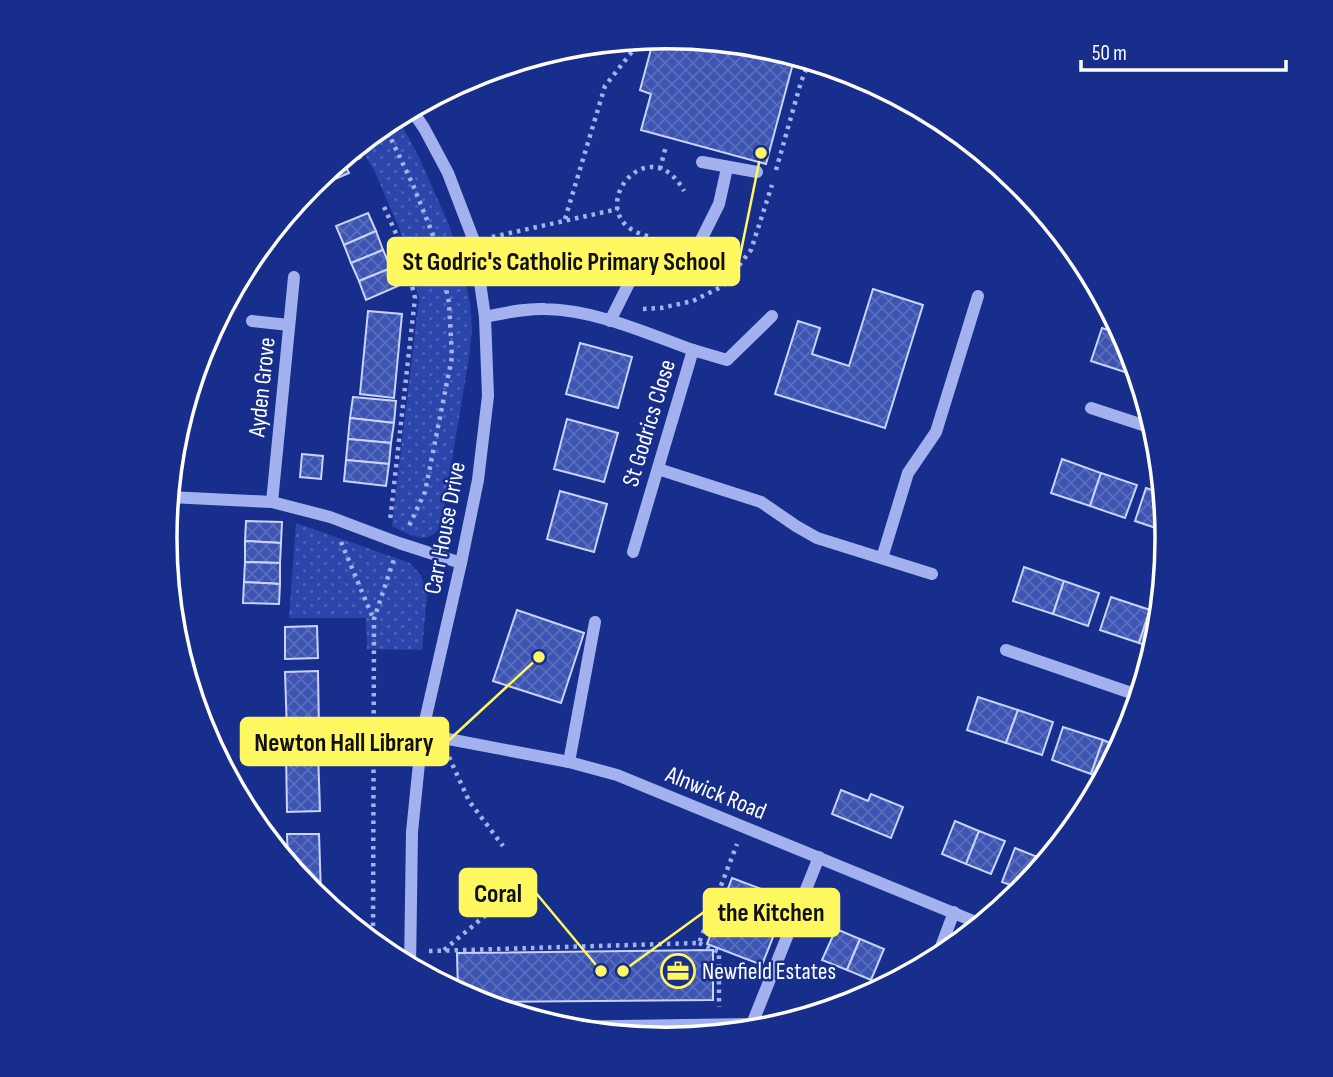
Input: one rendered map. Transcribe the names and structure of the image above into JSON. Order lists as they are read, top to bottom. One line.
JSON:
{"streets":{"street":["Ayden Grove","St Godrics Close","Carr House Drive","Alnwick Road"]},"crossings":[["St Godrics Close","Carr House Drive"],["Carr House Drive","Alnwick Road"]],"places":{"other":["St Godric's Catholic Primary School","Newton Hall Library","Coral","the Kitchen"],"office":["Newfield Estates"]},"scale_bar":"50 m"}
